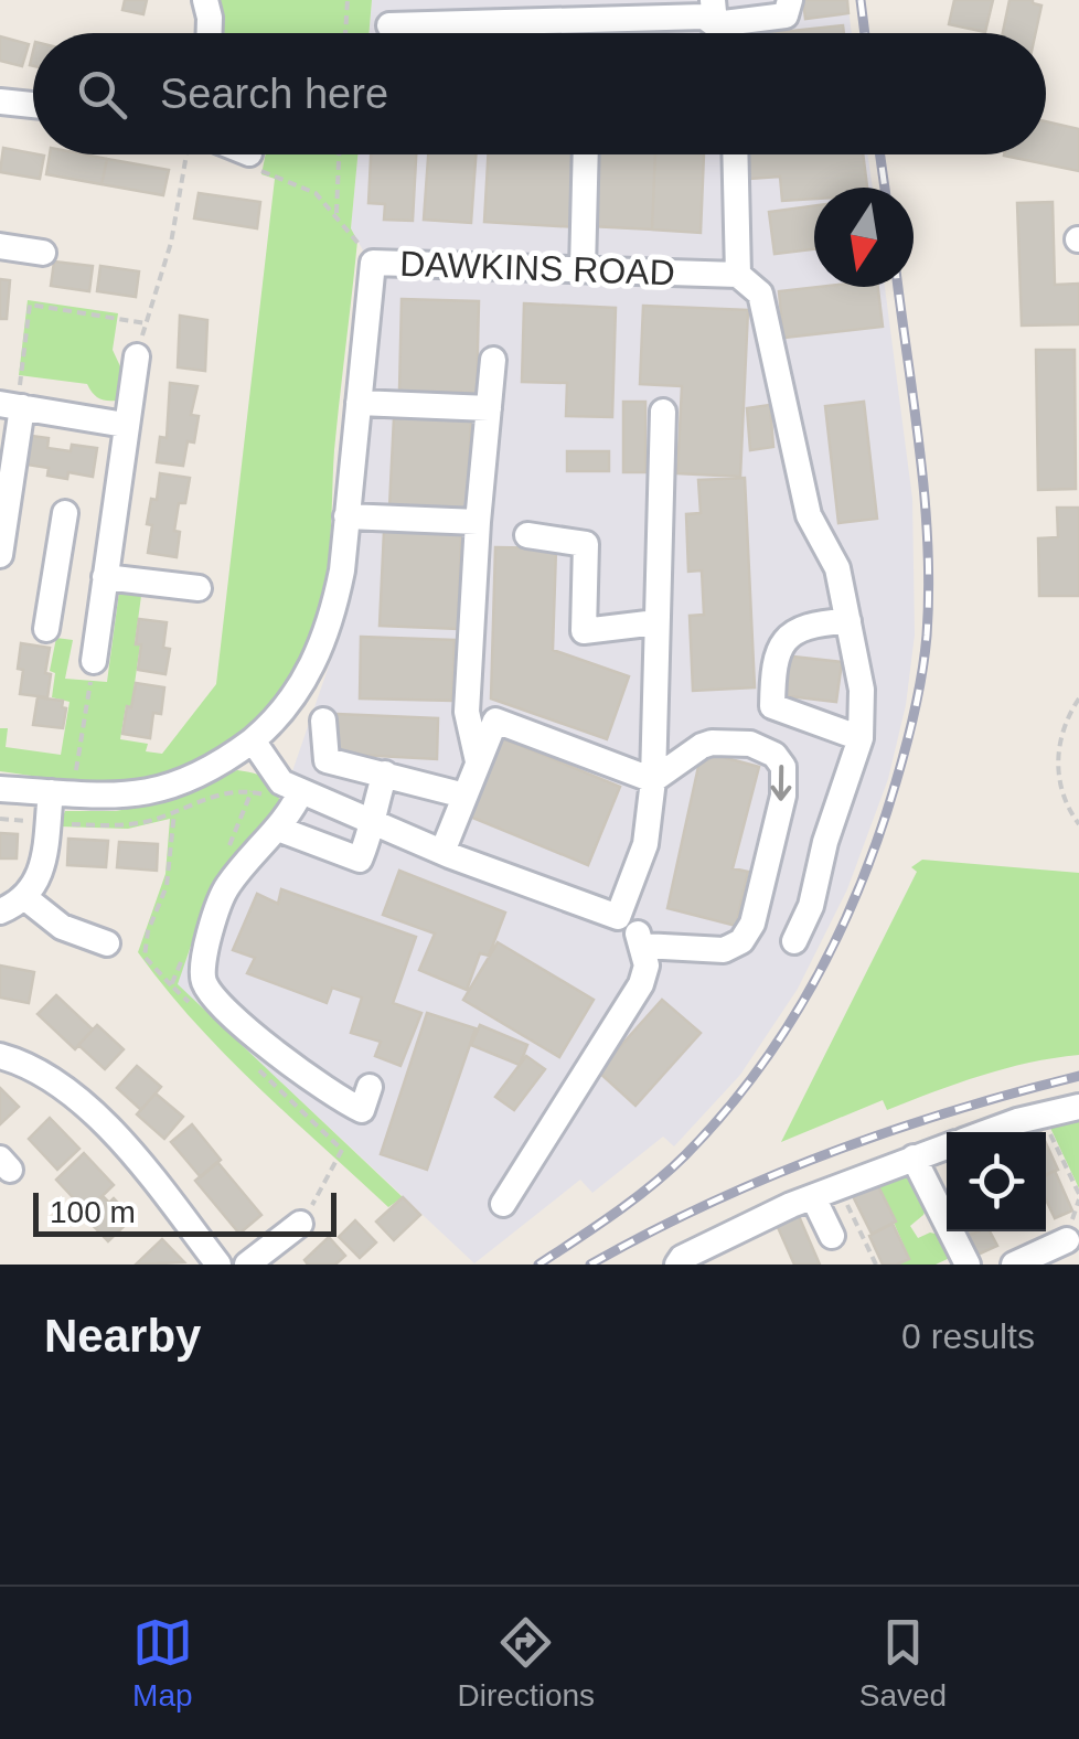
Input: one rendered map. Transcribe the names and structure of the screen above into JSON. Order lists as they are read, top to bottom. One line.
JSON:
{"streets":{"street":["DAWKINS ROAD"]},"scale_bar":"100 m","north":"bottom","page":{"search":"Search here","scale":"100 m","heading":["Nearby","0 results"],"nav":["Map","Directions","Saved"]}}
